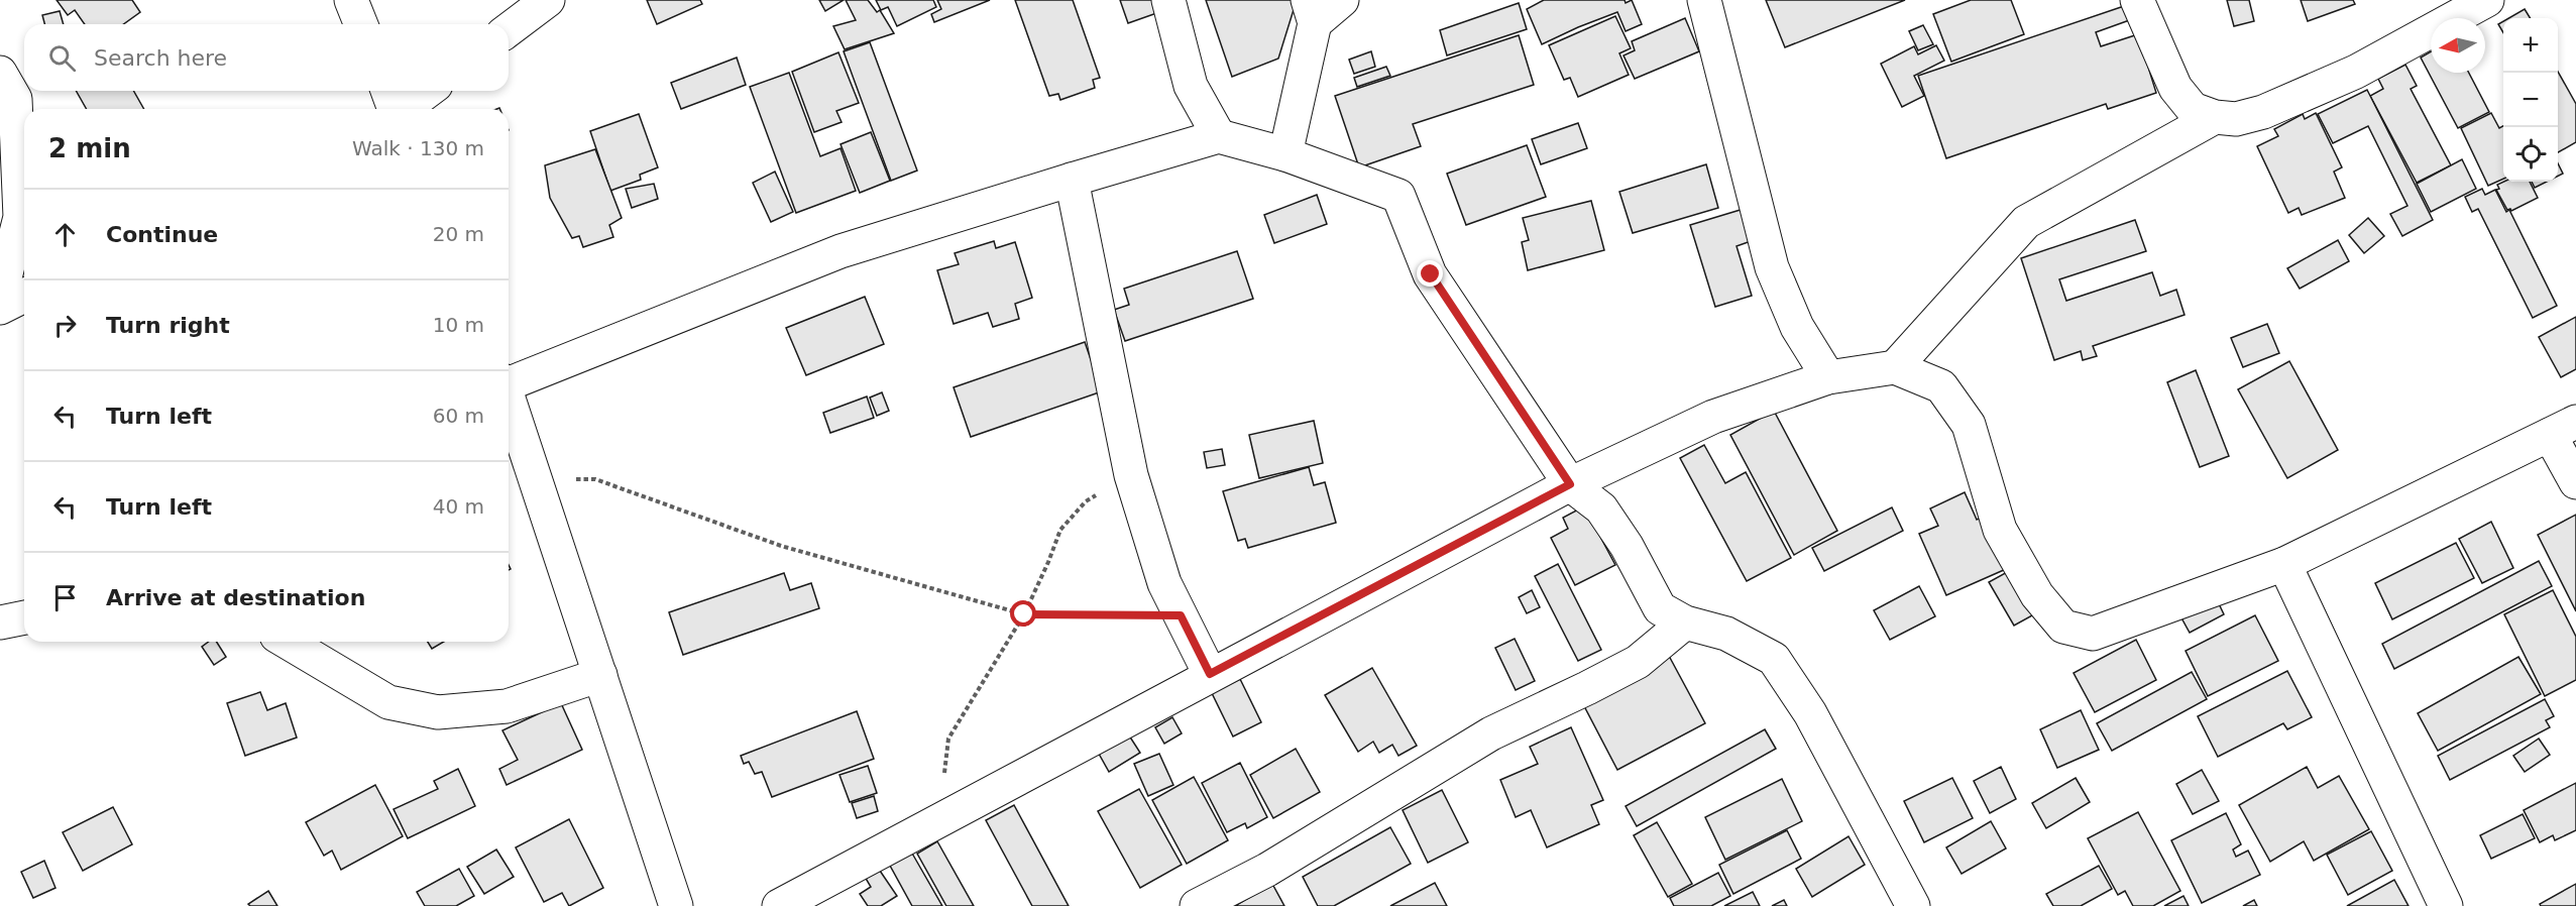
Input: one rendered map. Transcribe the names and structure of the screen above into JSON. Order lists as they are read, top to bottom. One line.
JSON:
{"north":"left","page":{"map_buttons":["+","−"],"search":"Search here","heading":["2 min","Walk · 130 m"],"list":[["Continue","20 m"],["Turn right","10 m"],["Turn left","60 m"],["Turn left","40 m"],"Arrive at destination"]}}
